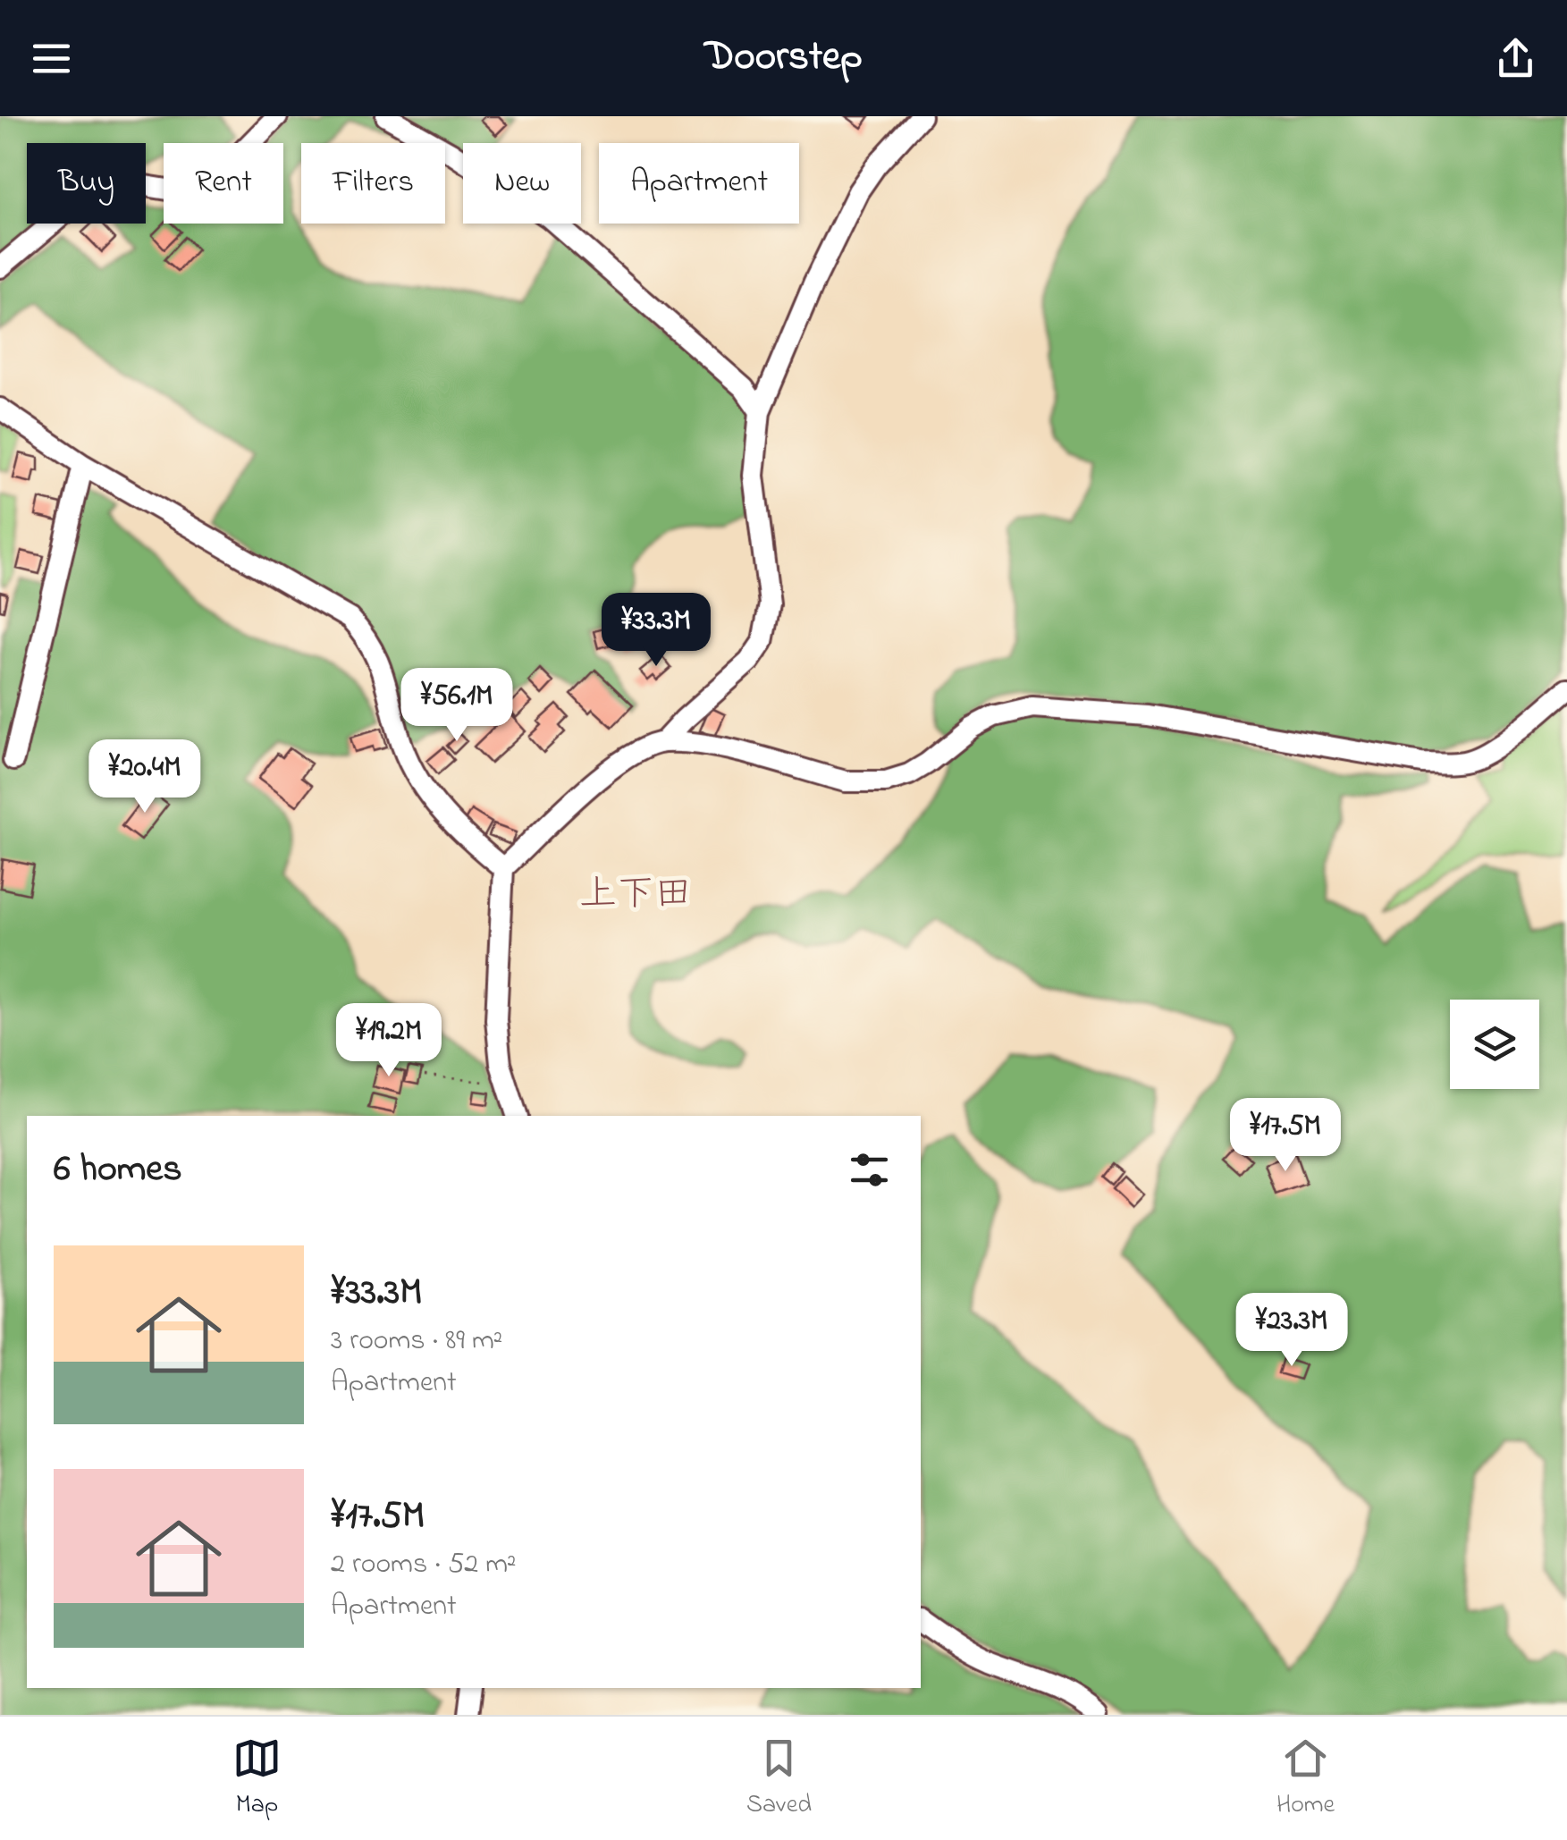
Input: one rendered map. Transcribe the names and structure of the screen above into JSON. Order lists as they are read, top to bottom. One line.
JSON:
{"districts":["上下田"],"page":{"header":"Doorstep","chip":["Buy","Rent","Filters","New","Apartment"],"price":["¥33.3M","¥56.1M","¥20.4M","¥19.2M","¥17.5M","¥23.3M"],"heading":"6 homes","list":[{"name":"¥33.3M","note":"3 rooms · 89 m² · Apartment"},{"name":"¥17.5M","note":"2 rooms · 52 m² · Apartment"}],"tabs":["Map","Saved","Home"]}}
